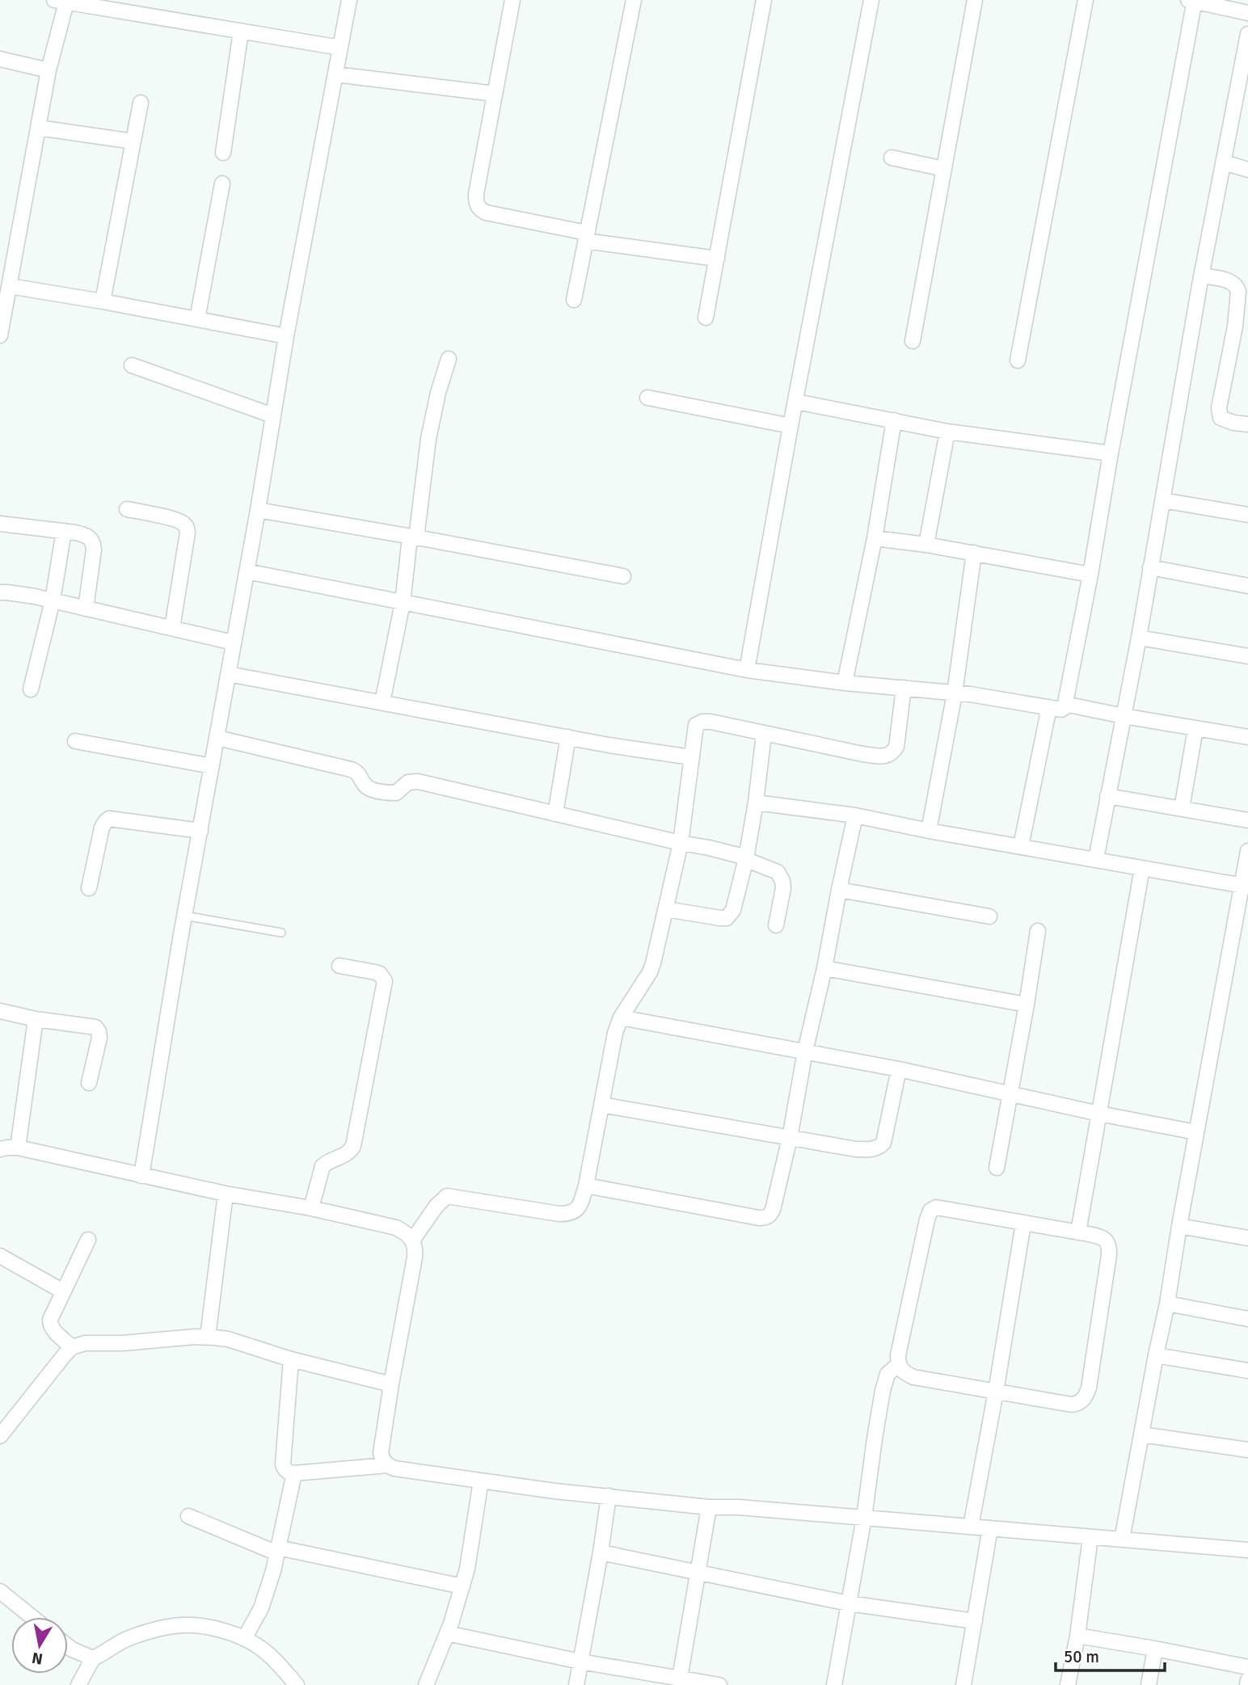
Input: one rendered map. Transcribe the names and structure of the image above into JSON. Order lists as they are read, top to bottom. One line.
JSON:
{"scale_bar":"50 m","north":"bottom"}
